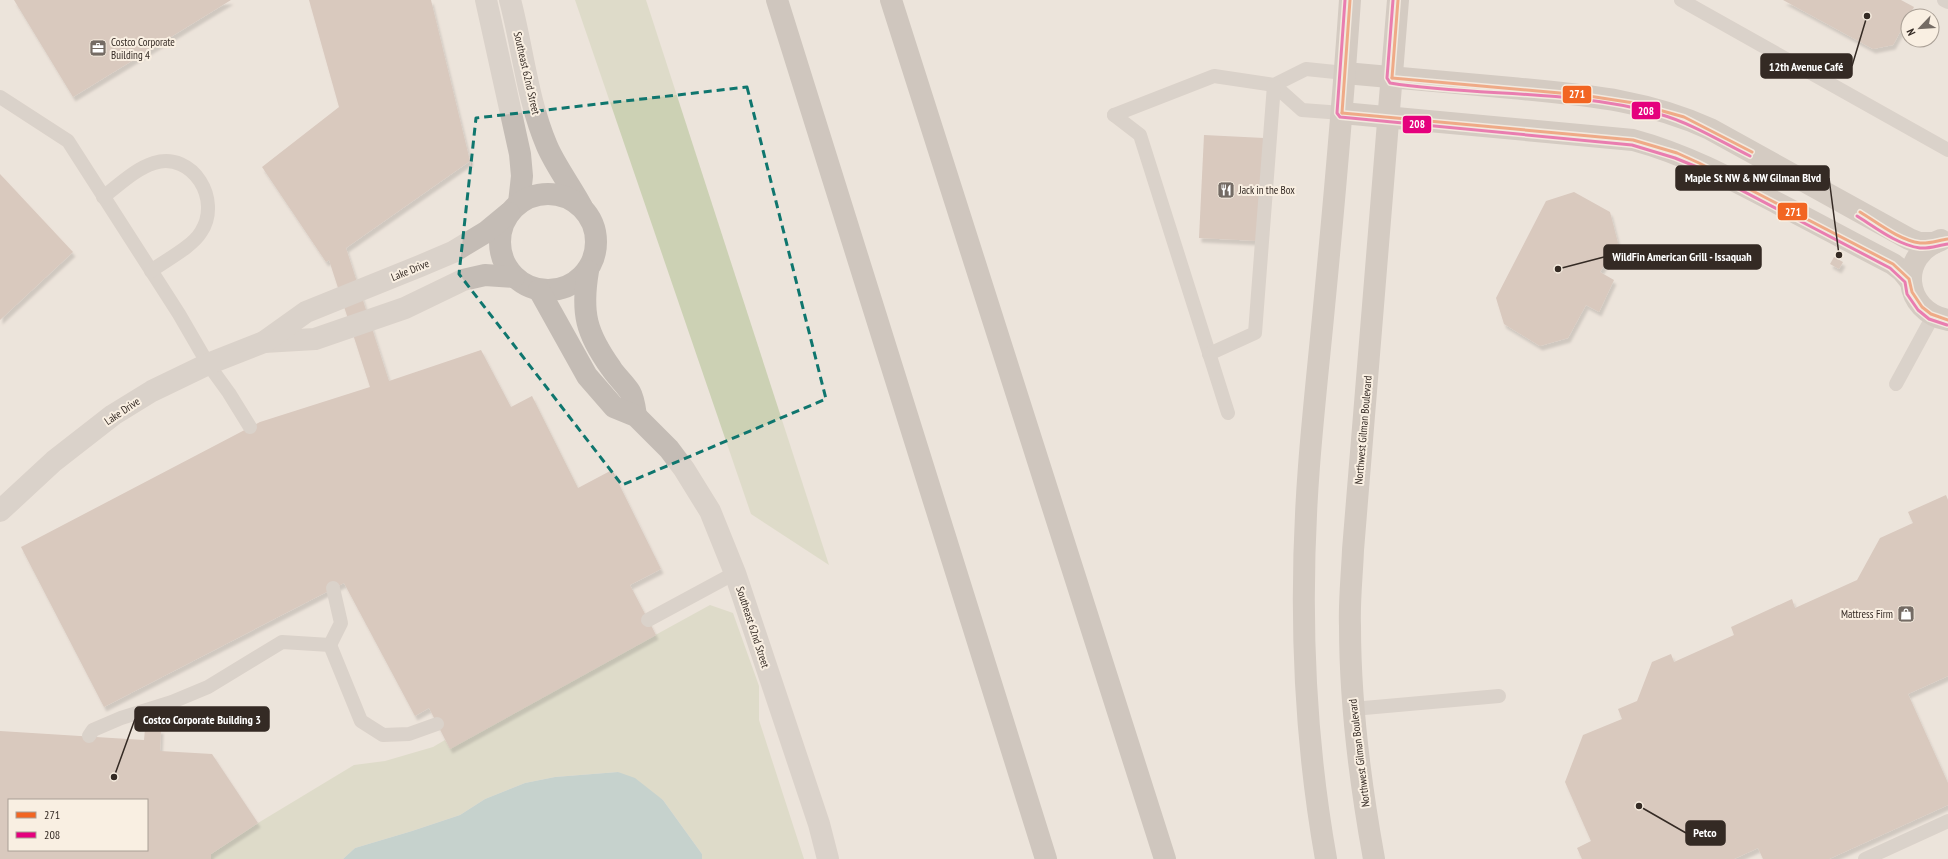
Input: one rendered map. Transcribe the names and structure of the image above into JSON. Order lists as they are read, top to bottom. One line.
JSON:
{"streets":{"street":["Southeast 62nd Street","Lake Drive","Northwest Gilman Boulevard"]},"crossings":[["Southeast 62nd Street","Lake Drive"]],"places":{"other":["12th Avenue Café","Maple St NW & NW Gilman Blvd","WildFin American Grill - Issaquah","Costco Corporate Building 3","Petco"],"office":["Costco Corporate Building 4"],"restaurant":["Jack in the Box"],"shop":["Mattress Firm"]},"lines":["transit line 271","transit line 208"],"legend":["271","208"],"north":"bottom left"}
